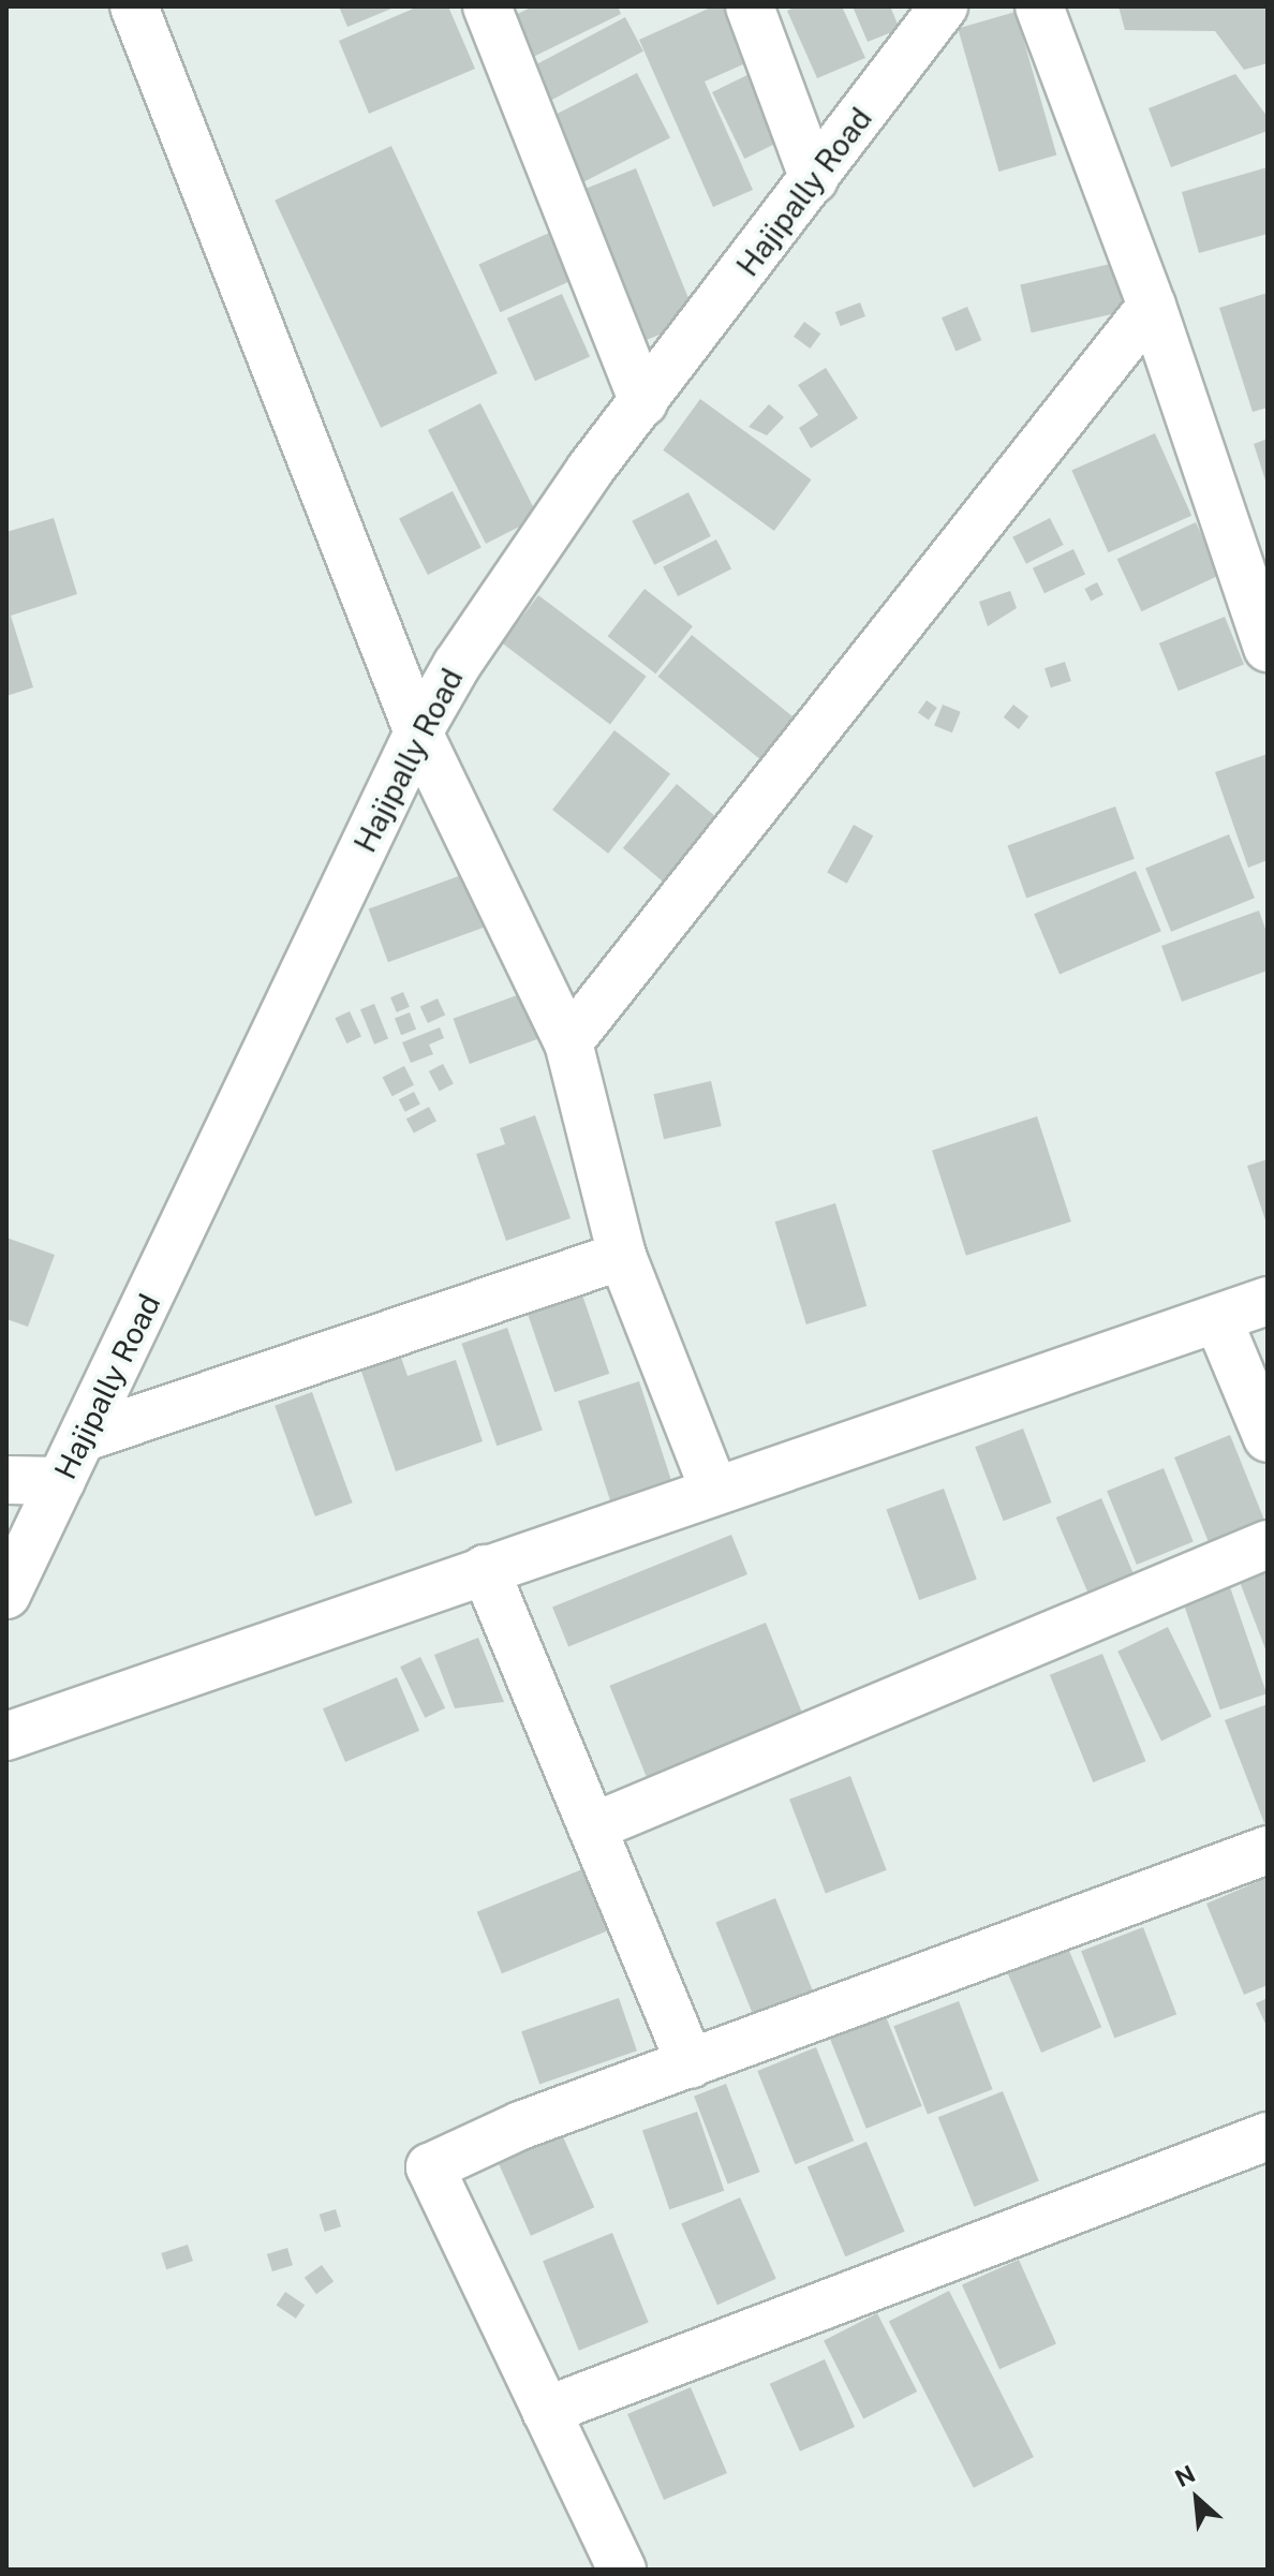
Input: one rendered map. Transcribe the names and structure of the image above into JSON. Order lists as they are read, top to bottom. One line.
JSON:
{"streets":{"street":["Hajipally Road"]},"north":"top left"}
